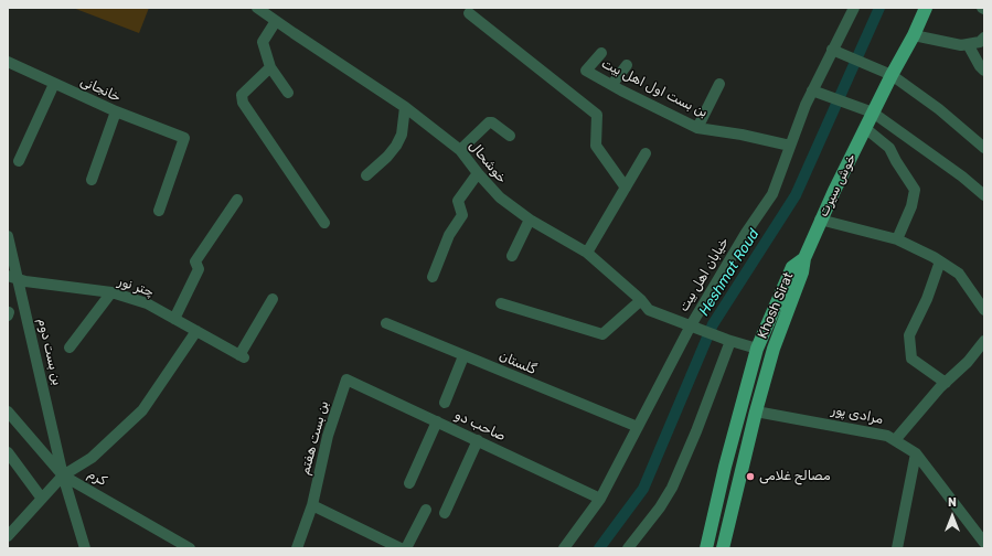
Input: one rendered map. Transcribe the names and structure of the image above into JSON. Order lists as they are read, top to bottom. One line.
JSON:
{"streets":{"main road":["خوش سیرت","Khosh Sirat"],"street":["بن بست اول اهل بیت","خانجانی","خوشحال","خیابان اهل بیت","چتر نور","بن بست دوم","گلستان","مرادی پور","صاحب دو","بن بست هفتم","کرم"]},"crossings":[["بن بست اول اهل بیت","خیابان اهل بیت"],["خوشحال","خیابان اهل بیت"],["خوشحال","Khosh Sirat"],["خوش سیرت","Khosh Sirat"],["خیابان اهل بیت","گلستان"],["خیابان اهل بیت","صاحب دو"],["چتر نور","بن بست دوم"],["Khosh Sirat","مرادی پور"],["بن بست دوم","کرم"],["صاحب دو","بن بست هفتم"]],"water":["Heshmat Roud"],"places":["مصالح غلامی"],"north":"top"}
